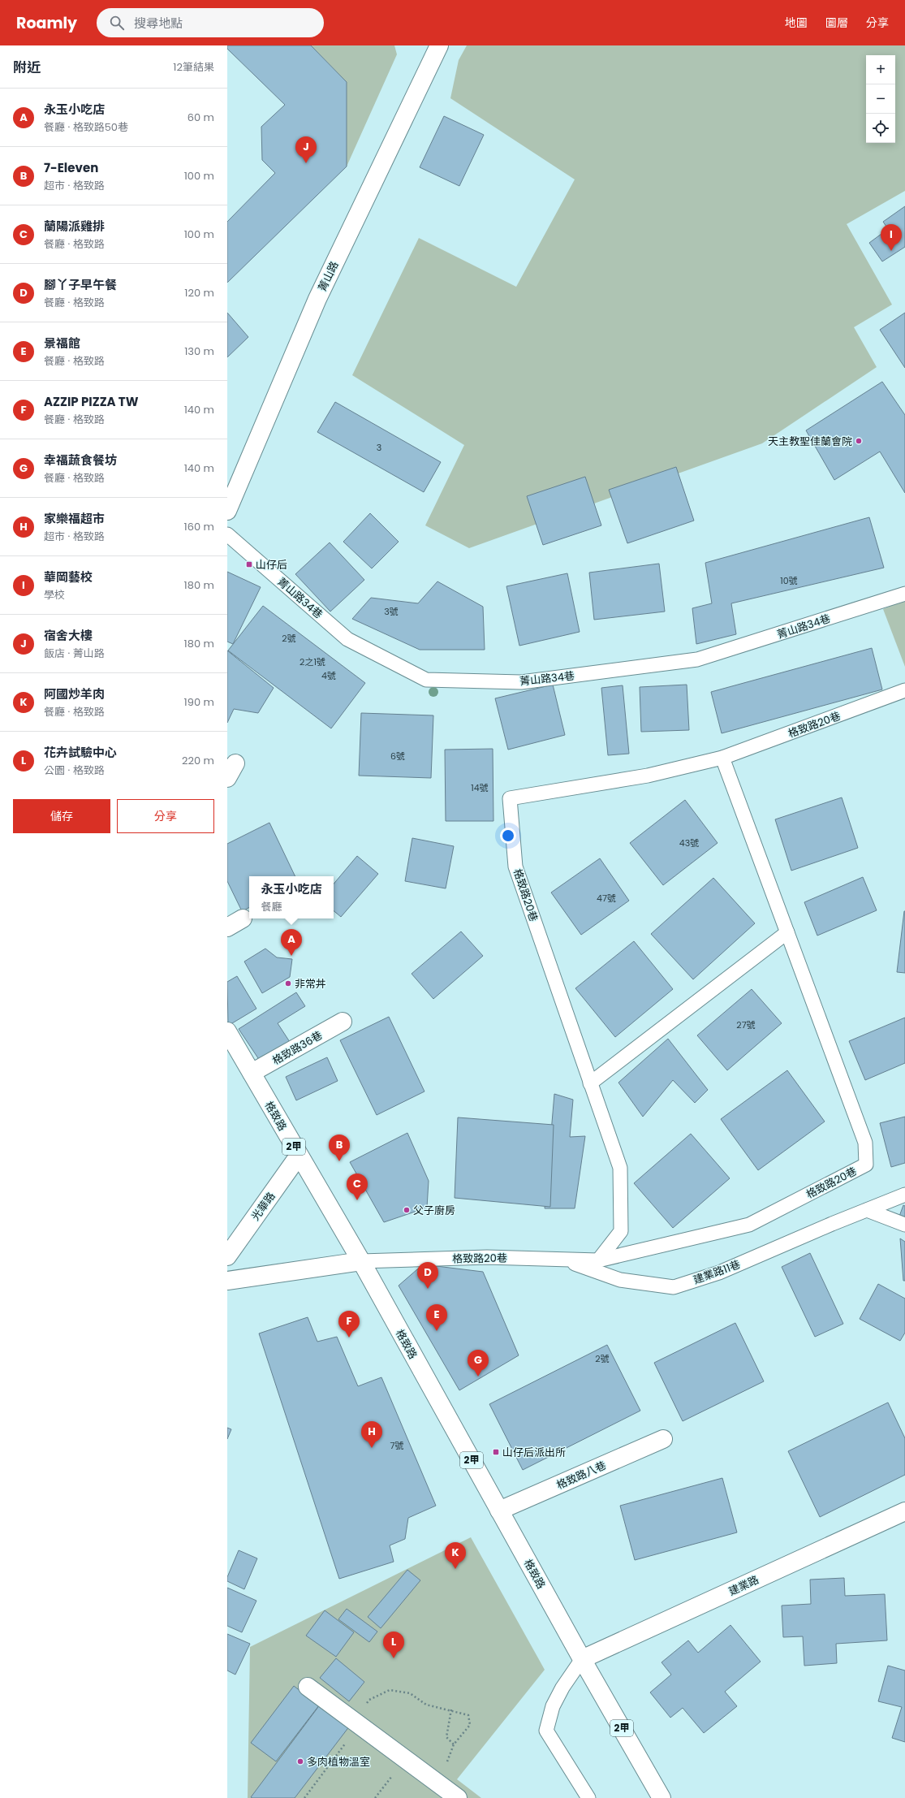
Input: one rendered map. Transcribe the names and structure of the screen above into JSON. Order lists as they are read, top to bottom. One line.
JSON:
{"streets":{"street":["菁山路","格致路36巷","格致路","2甲","光華路","格致路八巷","建業路"],"lane":["菁山路34巷","格致路20巷","建業路11巷"]},"crossings":[["格致路20巷","格致路"],["格致路20巷","建業路11巷"],["格致路36巷","格致路"],["格致路","2甲"],["格致路","光華路"],["格致路","格致路八巷"],["格致路","建業路"],["2甲","建業路"]],"places":{"other":["天主教聖佳蘭會院","非常丼","父子廚房","多肉植物溫室"],"transit":["山仔后","山仔后派出所"]},"house_numbers":["3","10號","3號","2號","2之1號","4號","6號","14號","43號","47號","27號","2號","7號"],"page":{"header":"Roamly","search":"搜尋地點","nav":["地圖","圖層","分享"],"heading":["附近","12筆結果"],"map_buttons":["+","−"],"list":[{"mark":"A","name":"永玉小吃店","note":"餐廳 · 格致路50巷","value":"60 m"},{"mark":"B","name":"7-Eleven","note":"超市 · 格致路","value":"100 m"},{"mark":"C","name":"蘭陽派雞排","note":"餐廳 · 格致路","value":"100 m"},{"mark":"D","name":"腳丫子早午餐","note":"餐廳 · 格致路","value":"120 m"},{"mark":"E","name":"景福館","note":"餐廳 · 格致路","value":"130 m"},{"mark":"F","name":"AZZIP PIZZA TW","note":"餐廳 · 格致路","value":"140 m"},{"mark":"G","name":"幸福蔬食餐坊","note":"餐廳 · 格致路","value":"140 m"},{"mark":"H","name":"家樂福超市","note":"超市 · 格致路","value":"160 m"},{"mark":"I","name":"華岡藝校","note":"學校","value":"180 m"},{"mark":"J","name":"宿舍大樓","note":"飯店 · 菁山路","value":"180 m"},{"mark":"K","name":"阿國炒羊肉","note":"餐廳 · 格致路","value":"190 m"},{"mark":"L","name":"花卉試驗中心","note":"公園 · 格致路","value":"220 m"}],"pins":["J","I","A","B","C","D","E","F","G","H","K","L"],"buttons":["儲存","分享"],"popup":["永玉小吃店","餐廳"]}}
